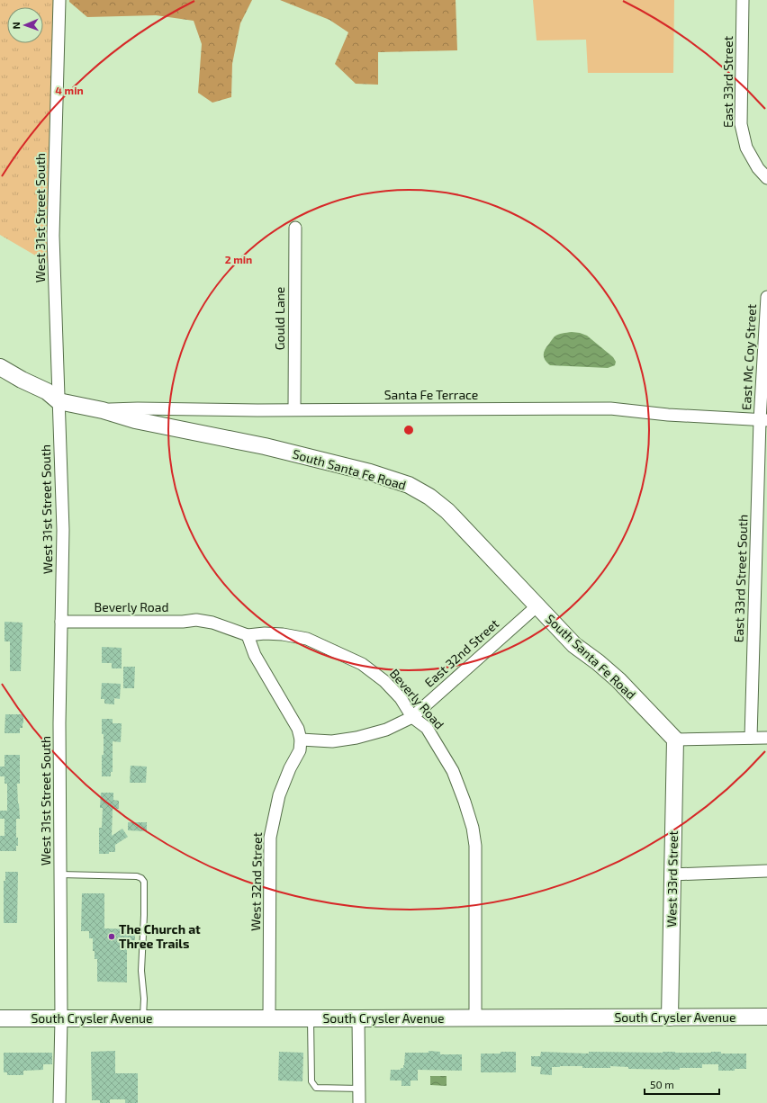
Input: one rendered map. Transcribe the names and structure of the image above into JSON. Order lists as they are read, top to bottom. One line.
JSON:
{"streets":{"street":["East 33rd Street","West 31st Street South","Gould Lane","East Mc Coy Street","Santa Fe Terrace","South Santa Fe Road","East 33rd Street South","Beverly Road","East 32nd Street","West 33rd Street","West 32nd Street","South Crysler Avenue"]},"crossings":[["West 31st Street South","South Santa Fe Road"],["West 31st Street South","Beverly Road"],["West 31st Street South","South Crysler Avenue"],["Gould Lane","Santa Fe Terrace"],["East Mc Coy Street","Santa Fe Terrace"],["East Mc Coy Street","East 33rd Street South"],["Santa Fe Terrace","South Santa Fe Road"],["Santa Fe Terrace","East 33rd Street South"],["South Santa Fe Road","East 32nd Street"],["South Santa Fe Road","West 33rd Street"],["Beverly Road","East 32nd Street"],["Beverly Road","South Crysler Avenue"],["East 32nd Street","West 32nd Street"],["West 33rd Street","South Crysler Avenue"],["West 32nd Street","South Crysler Avenue"]],"places":["The Church at Three Trails"],"scale_bar":"50 m","north":"left","rings":["4 min","2 min"]}
